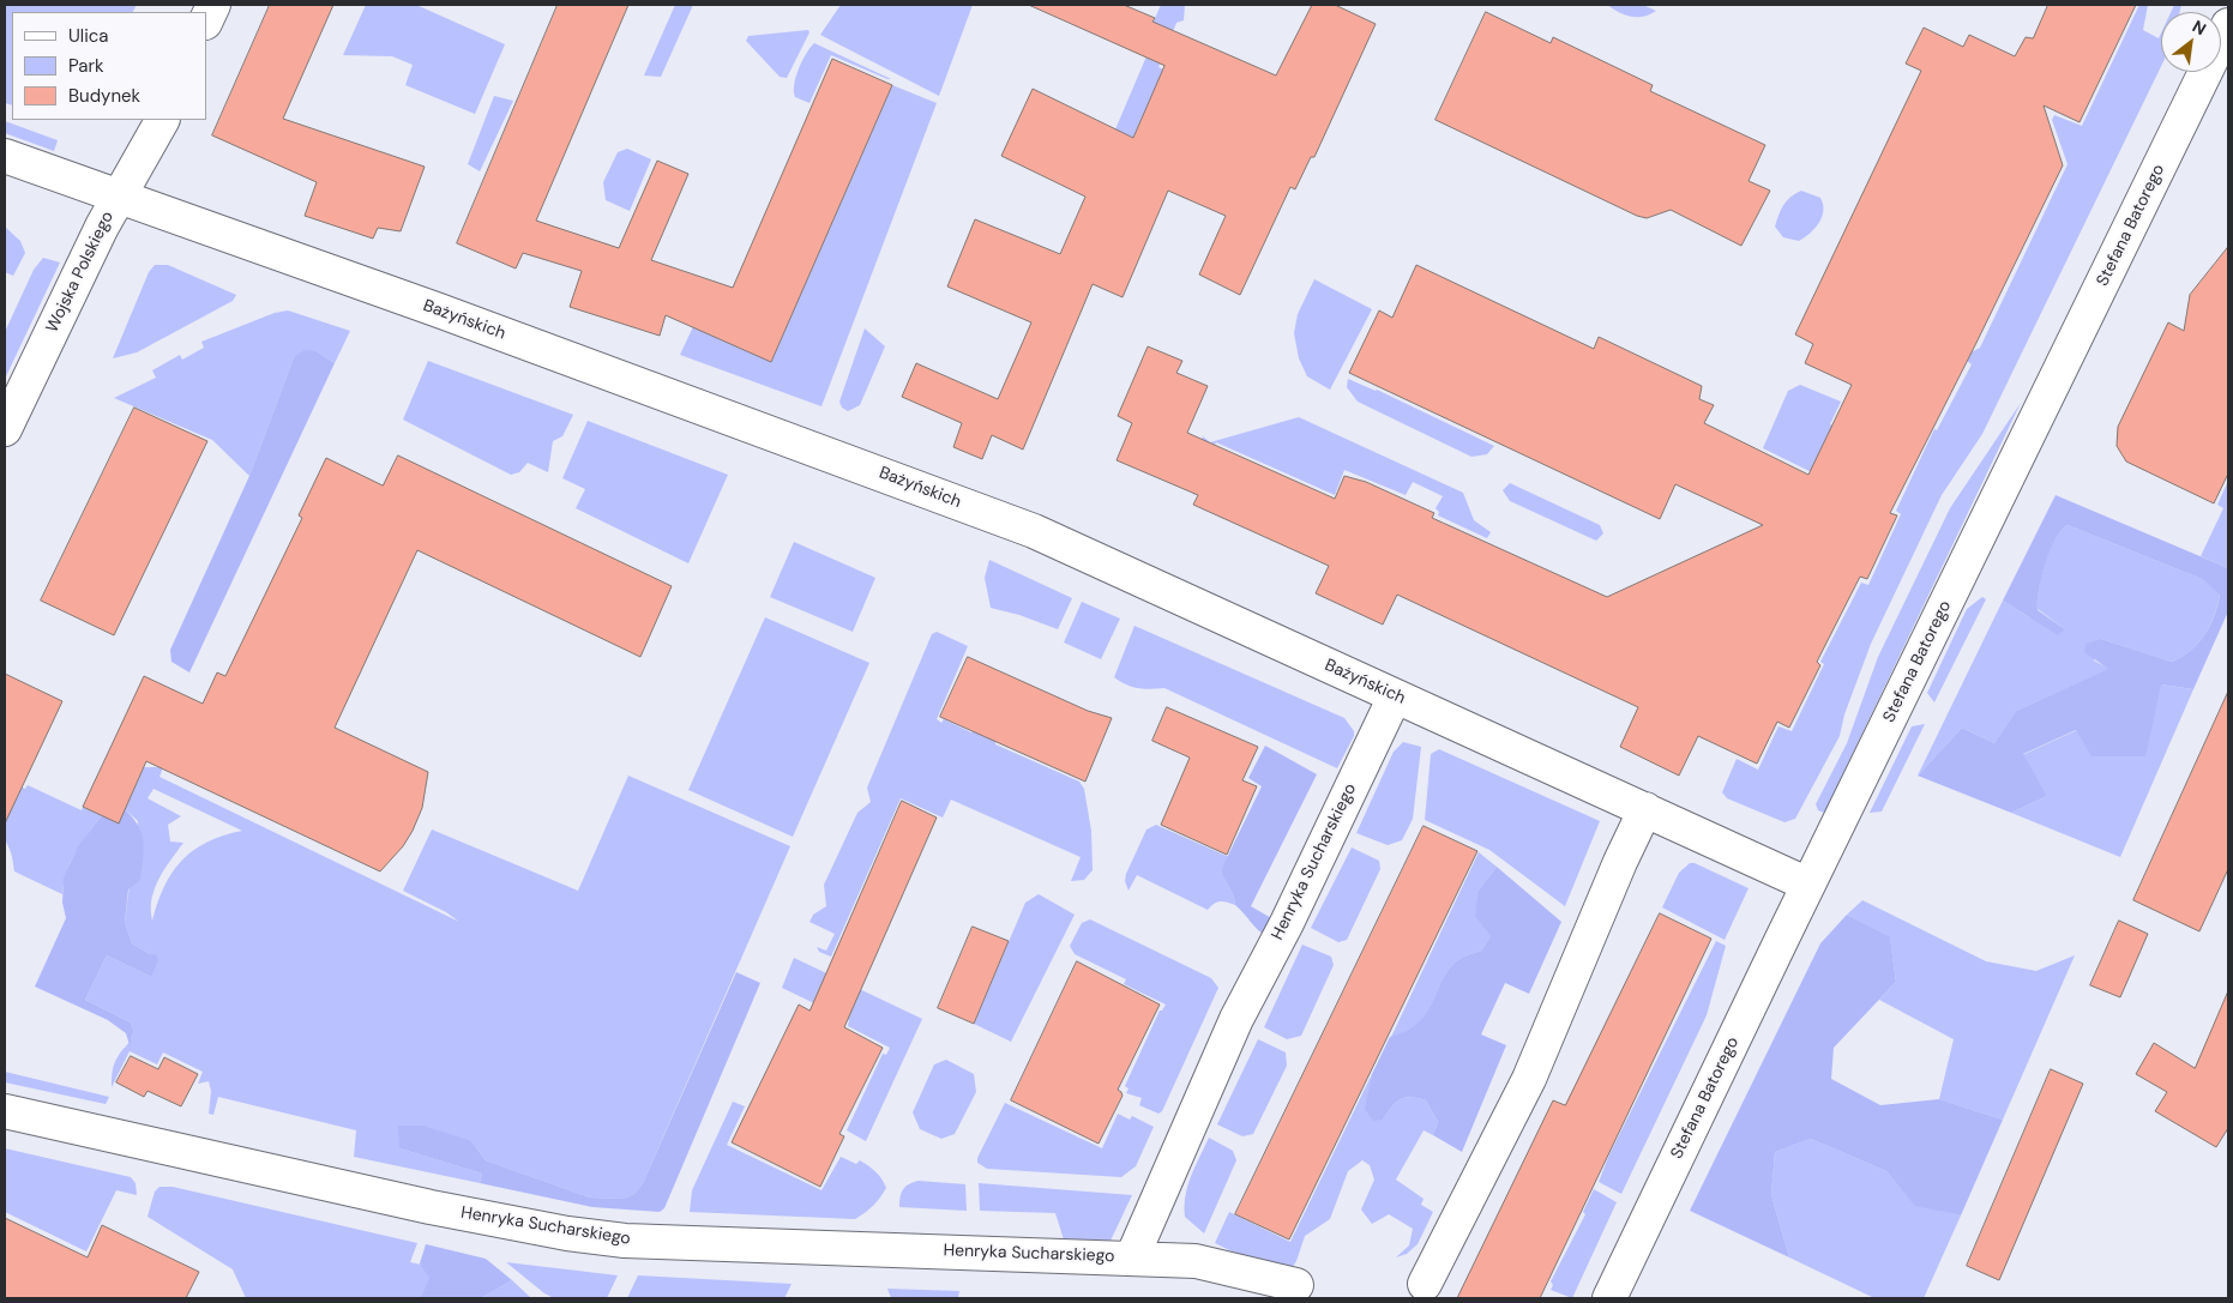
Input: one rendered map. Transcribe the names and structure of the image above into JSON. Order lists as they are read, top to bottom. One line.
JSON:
{"streets":{"street":["Stefana Batorego","Wojska Polskiego","Bażyńskich","Henryka Sucharskiego"]},"crossings":[["Stefana Batorego","Bażyńskich"],["Wojska Polskiego","Bażyńskich"],["Bażyńskich","Henryka Sucharskiego"]],"legend":["Ulica","Park","Budynek"],"north":"top right"}
